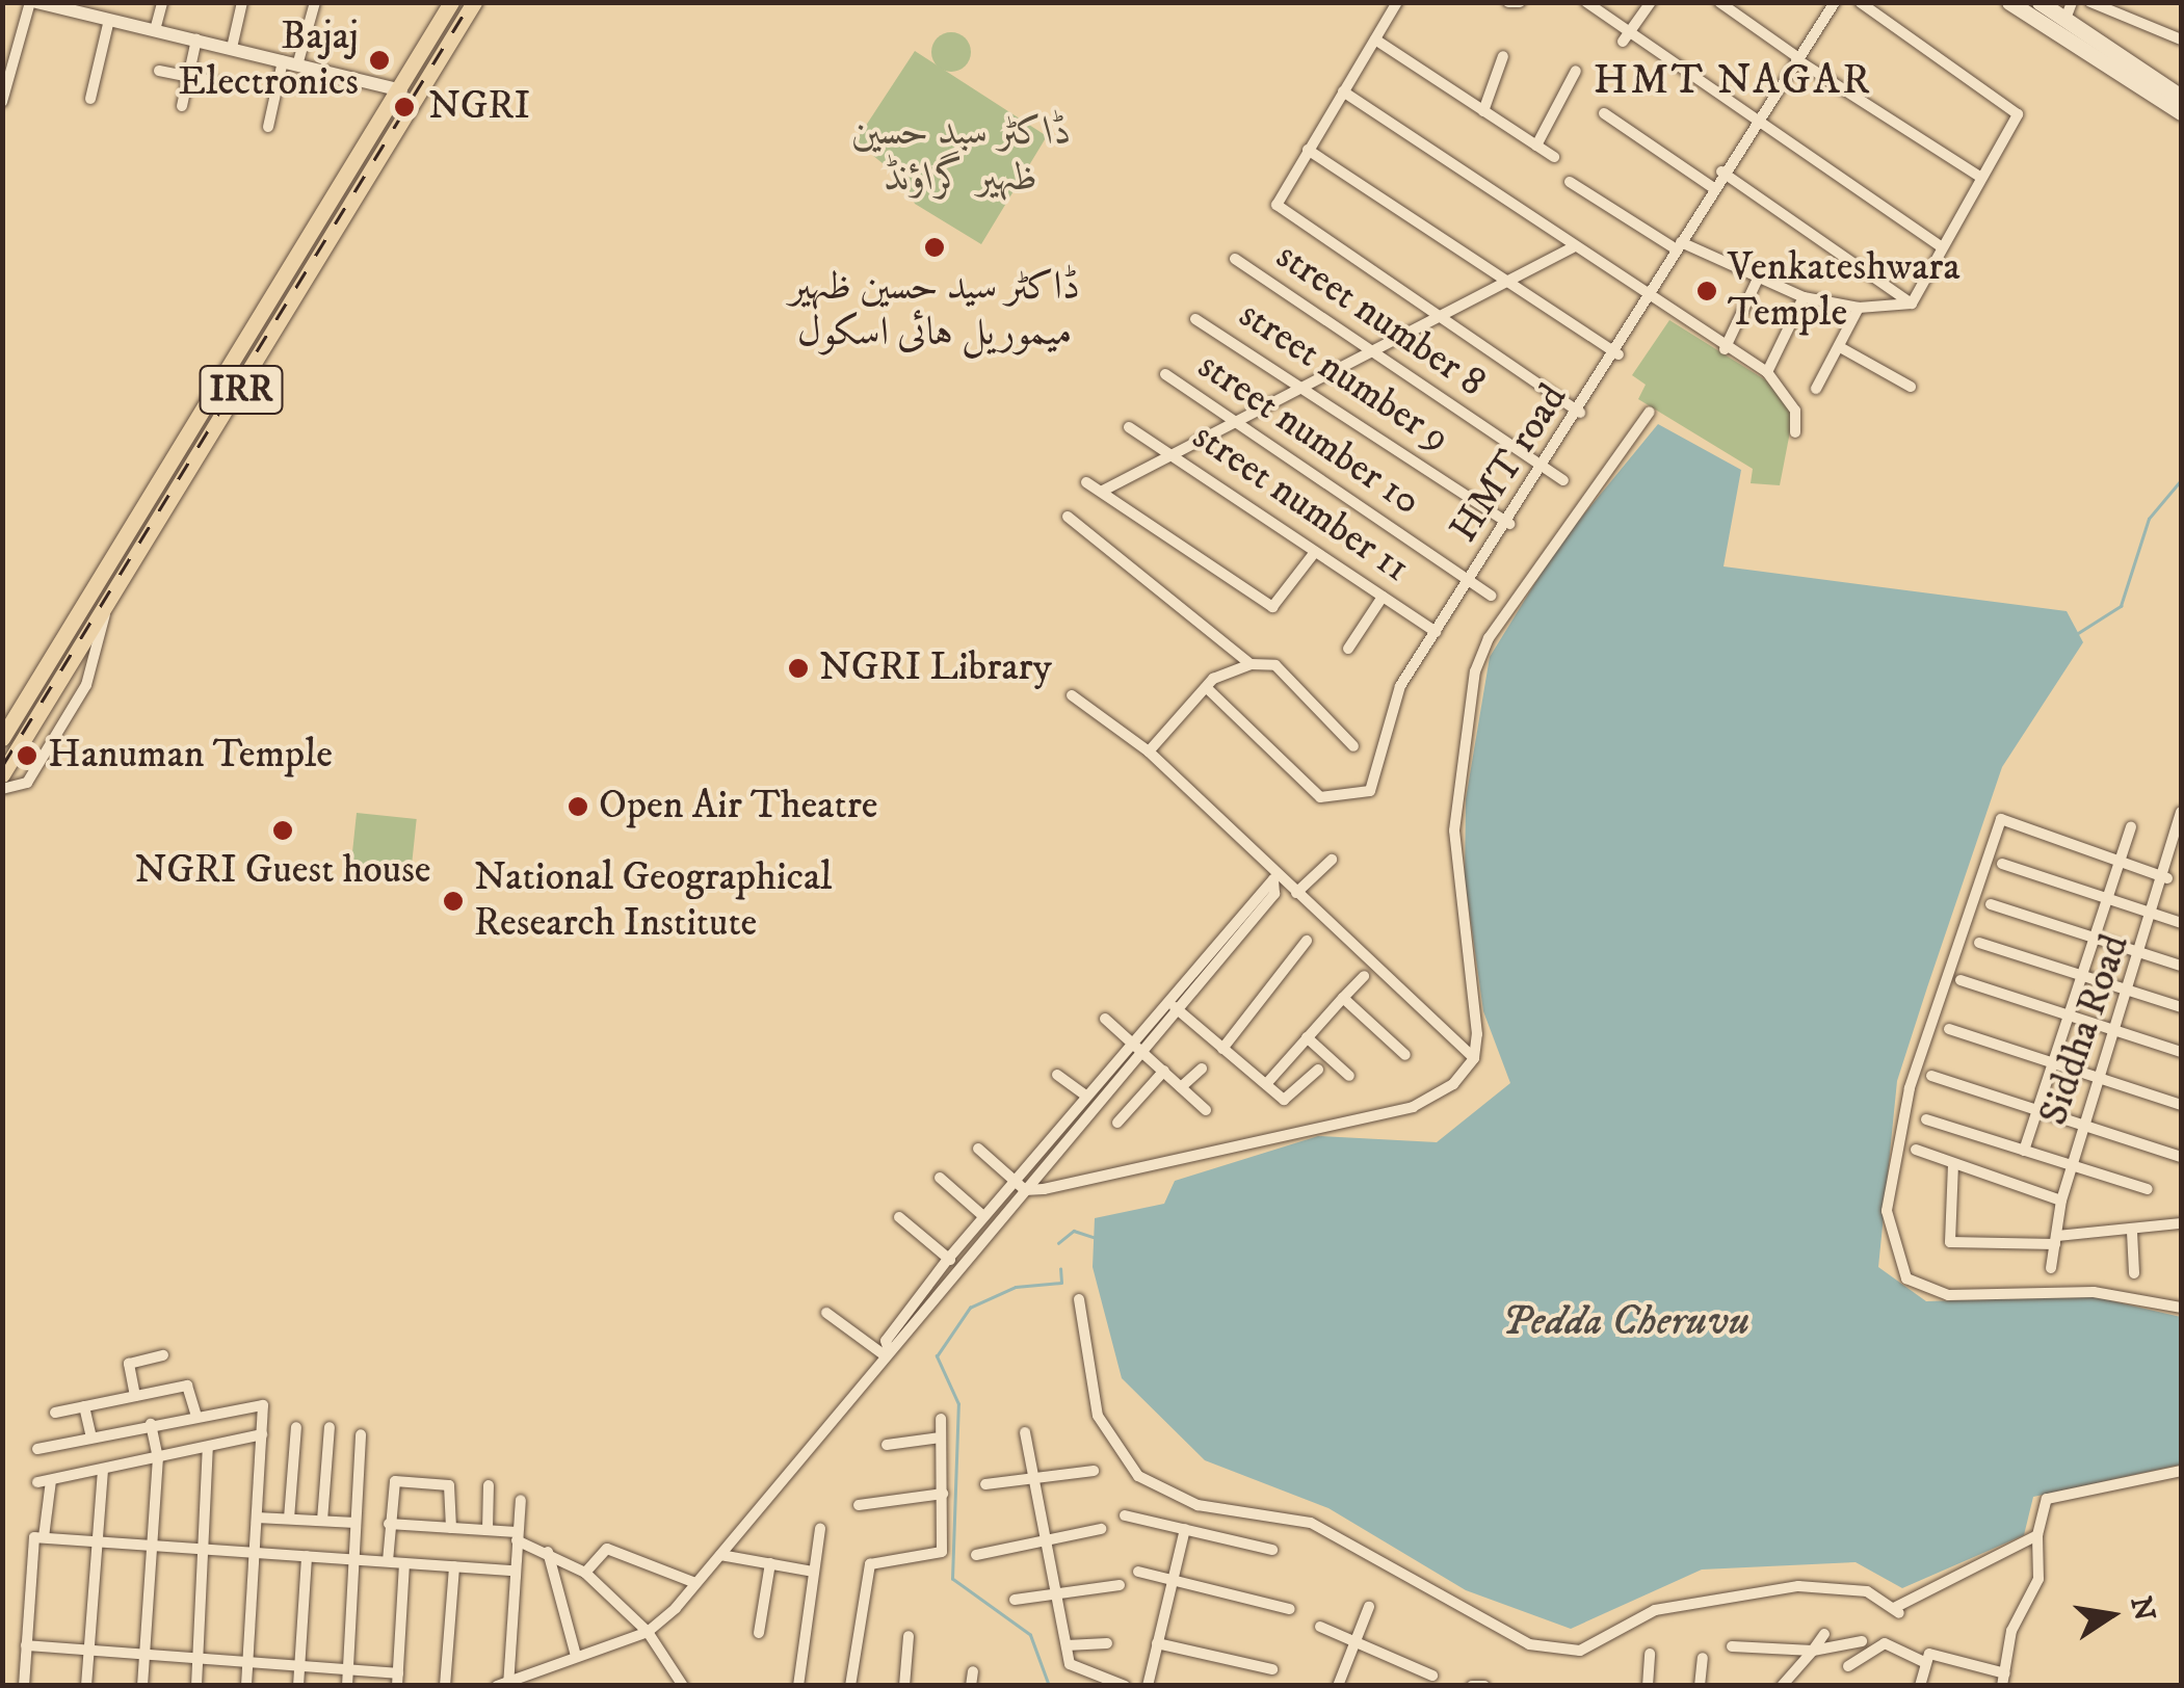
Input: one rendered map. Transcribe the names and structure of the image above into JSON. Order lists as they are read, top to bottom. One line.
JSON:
{"streets":{"main road":["IRR"],"street":["street number 8","street number 9","street number 10","HMT road","street number 11","Siddha Road"]},"crossings":[["street number 8","HMT road"],["street number 9","HMT road"],["street number 10","HMT road"],["HMT road","street number 11"]],"districts":["HMT NAGAR"],"water":["Pedda Cheruvu"],"parks":["ڈاکٹر سید حسین ظہیر گراؤنڈ"],"places":["Bajaj Electronics","NGRI","ڈاکٹر سید حسین ظہیر میموریل ہائی اسکول","Venkateshwara Temple","NGRI Library","Hanuman Temple","Open Air Theatre","NGRI Guest house","National Geographical Research Institute"],"north":"right"}
